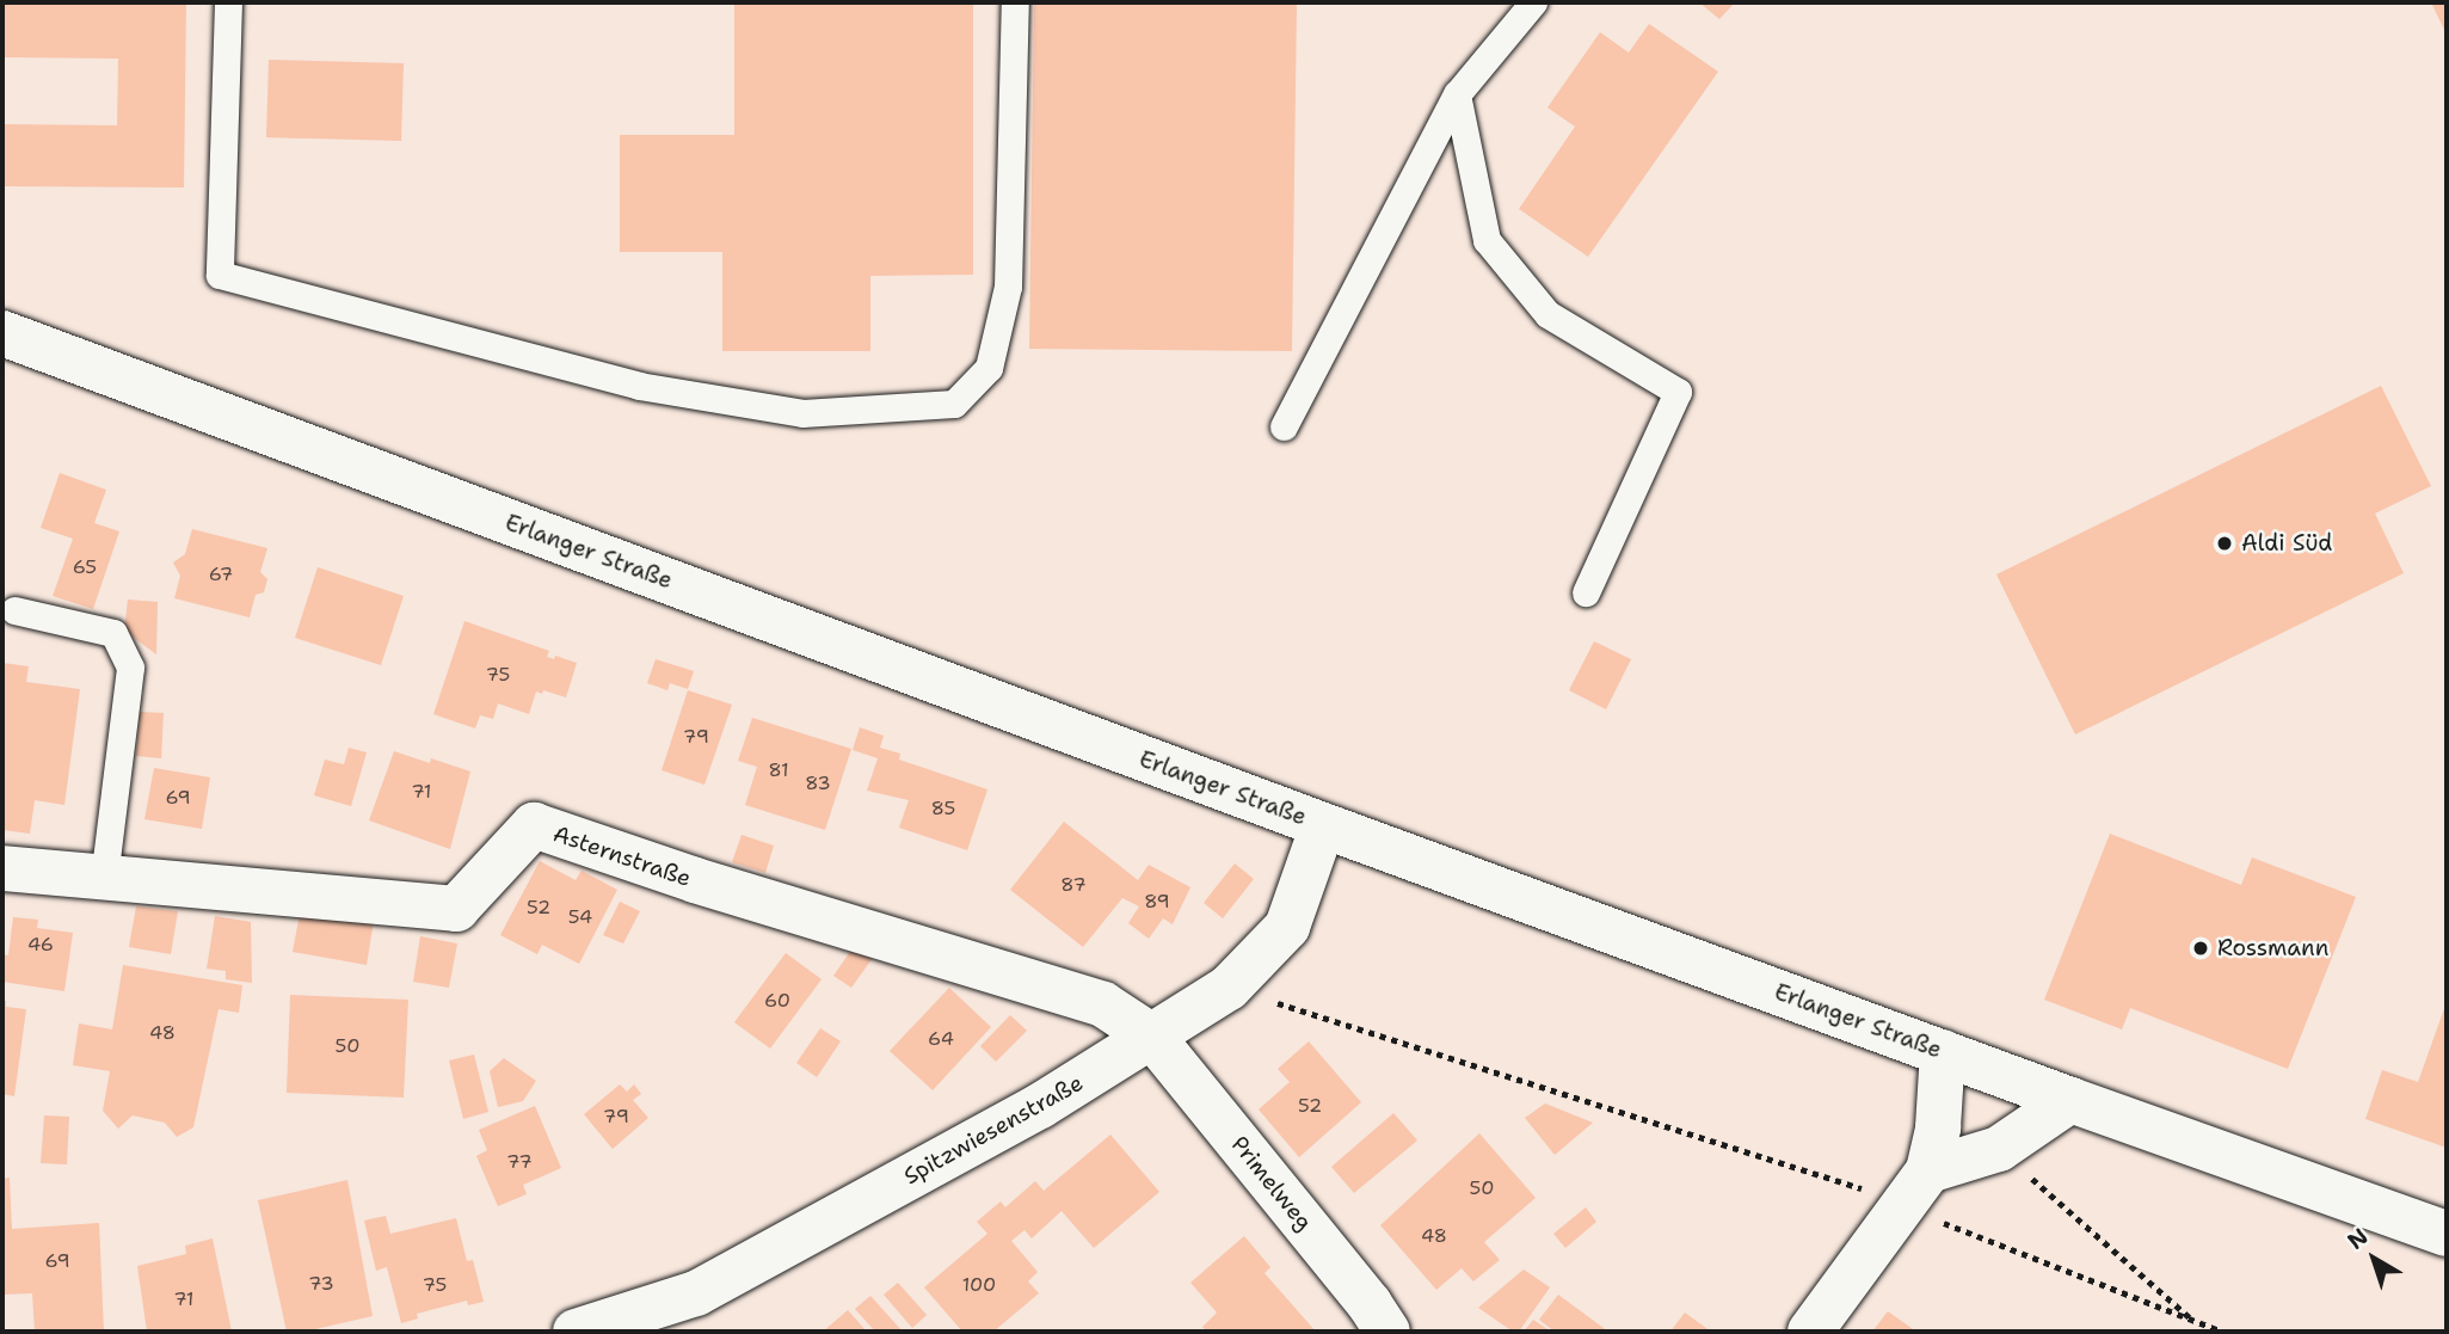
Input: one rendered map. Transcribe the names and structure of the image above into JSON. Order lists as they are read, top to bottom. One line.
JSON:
{"streets":{"street":["Erlanger Straße","Asternstraße","Spitzwiesenstraße","Primelweg"]},"crossings":[["Erlanger Straße","Spitzwiesenstraße"],["Asternstraße","Spitzwiesenstraße"],["Asternstraße","Primelweg"],["Spitzwiesenstraße","Primelweg"]],"places":["Aldi Süd","Rossmann"],"house_numbers":["65","67","75","79","81","83","71","69","85","87","89","52","54","46","60","48","64","50","52","79","77","50","48","69","73","75","100","71"],"north":"top left"}
